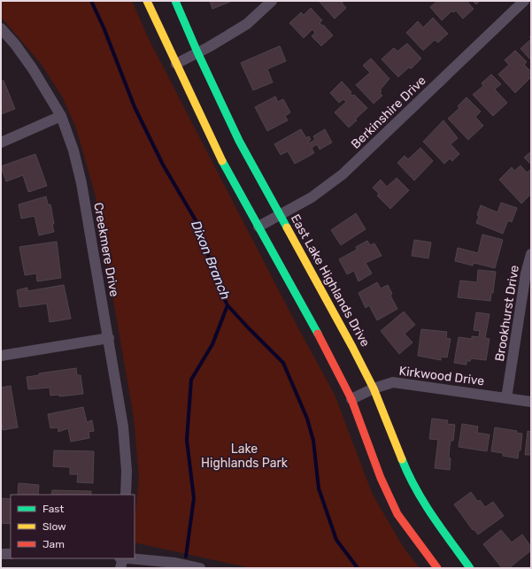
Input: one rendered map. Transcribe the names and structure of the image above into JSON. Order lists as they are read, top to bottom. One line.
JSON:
{"streets":{"main road":["East Lake Highlands Drive"],"street":["Berkinshire Drive","Creekmere Drive","Brookhurst Drive","Kirkwood Drive"]},"crossings":[["Berkinshire Drive","East Lake Highlands Drive"],["East Lake Highlands Drive","Kirkwood Drive"],["Brookhurst Drive","Kirkwood Drive"]],"water":["Dixon Branch"],"parks":["Lake Highlands Park"],"legend":["Fast","Slow","Jam"]}
